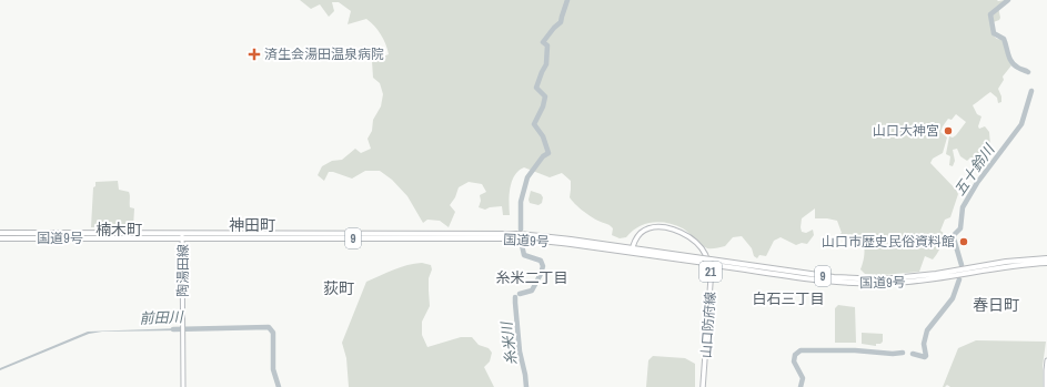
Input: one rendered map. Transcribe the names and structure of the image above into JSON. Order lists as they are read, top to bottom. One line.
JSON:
{"streets":{"highway":["国道9号","9"],"main road":["陶湯田線","21","山口防府線"]},"crossings":[["国道9号","陶湯田線"],["国道9号","山口防府線"]],"districts":["神田町","楠木町","糸米二丁目","荻町","白石三丁目","春日町"],"water":["五十鈴川","前田川","糸米川"],"places":{"health":["済生会湯田温泉病院"],"other":["山口大神宮","山口市歴史民俗資料館"]}}
